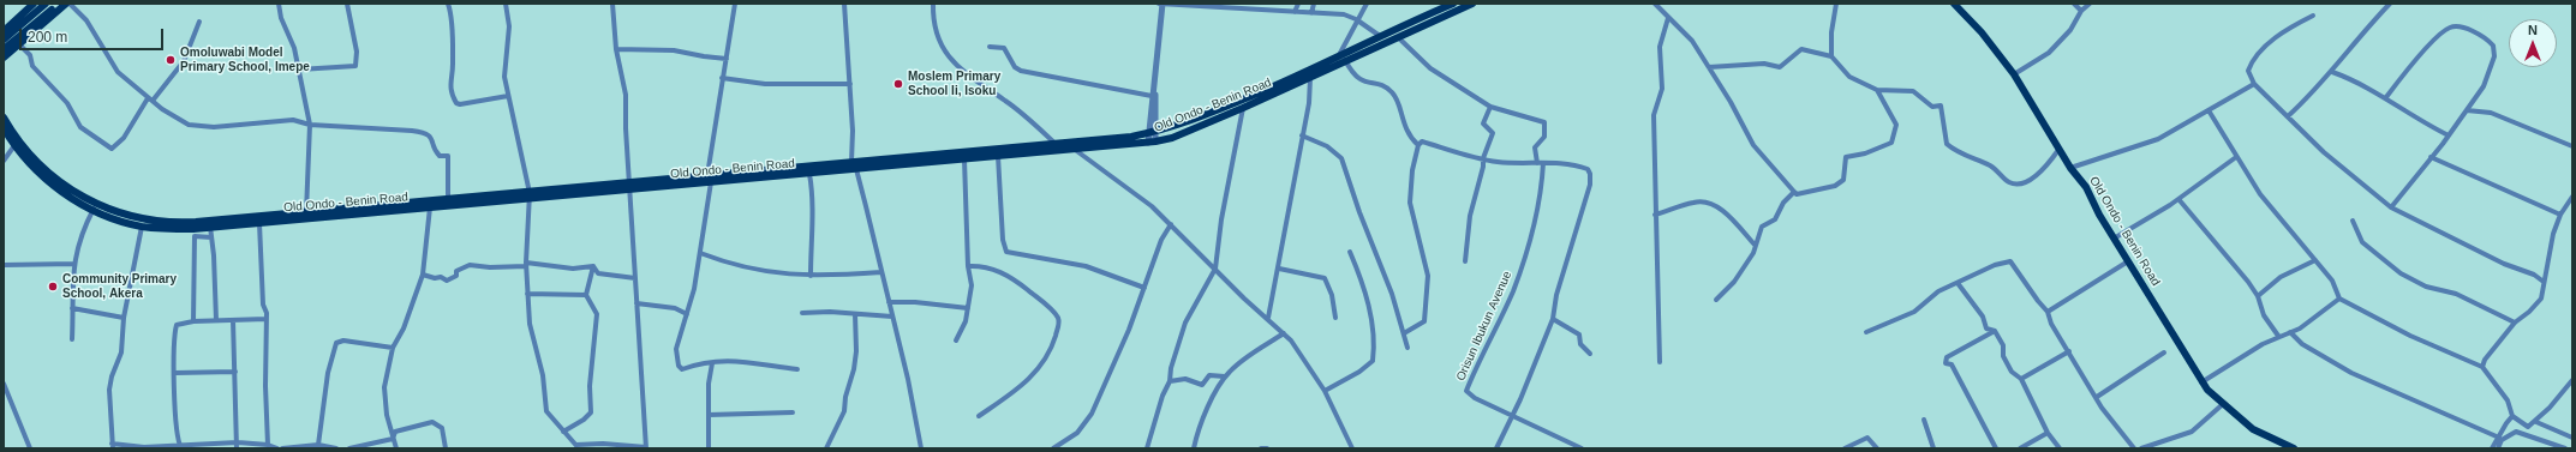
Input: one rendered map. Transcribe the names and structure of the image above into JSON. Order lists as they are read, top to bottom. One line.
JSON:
{"streets":{"main road":["Old Ondo - Benin Road"],"street":["Orisun Ibukun Avenue"]},"places":["Omoluwabi Model Primary School, Imepe","Moslem Primary School Ii, Isoku","Community Primary School, Akera"],"scale_bar":"200 m","north":"top"}
